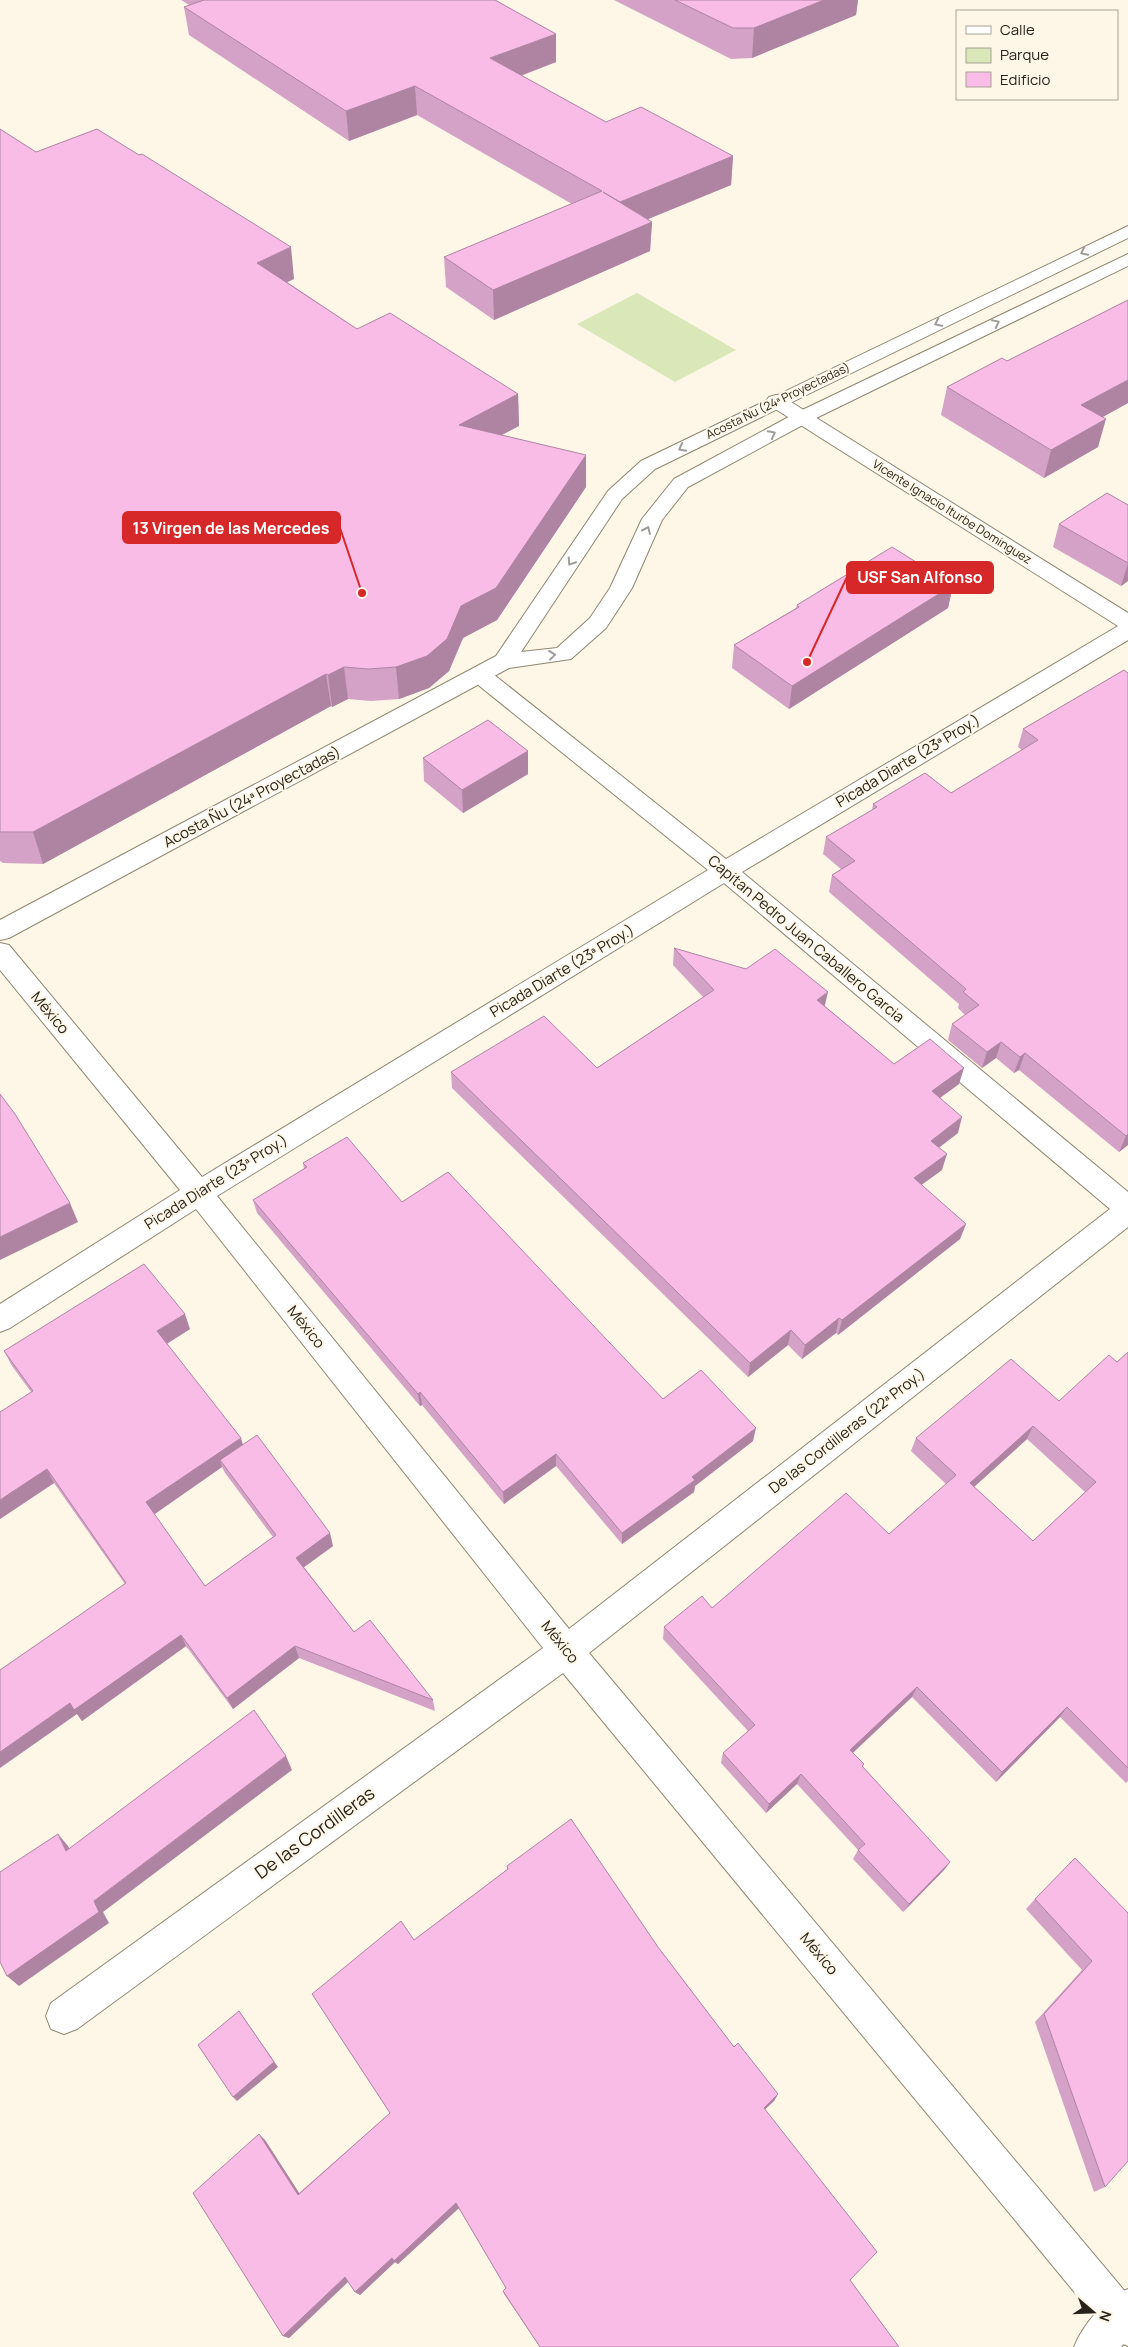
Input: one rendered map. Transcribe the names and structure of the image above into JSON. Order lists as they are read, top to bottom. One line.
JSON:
{"streets":{"street":["Acosta Ñu (24ª Proyectadas)","Vicente Ignacio Iturbe Dominguez","Picada Diarte (23ª Proy.)","Capitan Pedro Juan Caballero Garcia","México","De las Cordilleras (22ª Proy.)","De las Cordilleras"]},"crossings":[["Acosta Ñu (24ª Proyectadas)","Vicente Ignacio Iturbe Dominguez"],["Acosta Ñu (24ª Proyectadas)","Capitan Pedro Juan Caballero Garcia"],["Picada Diarte (23ª Proy.)","Capitan Pedro Juan Caballero Garcia"],["Picada Diarte (23ª Proy.)","México"],["Capitan Pedro Juan Caballero Garcia","De las Cordilleras (22ª Proy.)"],["México","De las Cordilleras (22ª Proy.)"],["México","De las Cordilleras"],["De las Cordilleras (22ª Proy.)","De las Cordilleras"]],"places":["13 Virgen de las Mercedes","USF San Alfonso"],"legend":["Calle","Parque","Edificio"],"north":"right"}
